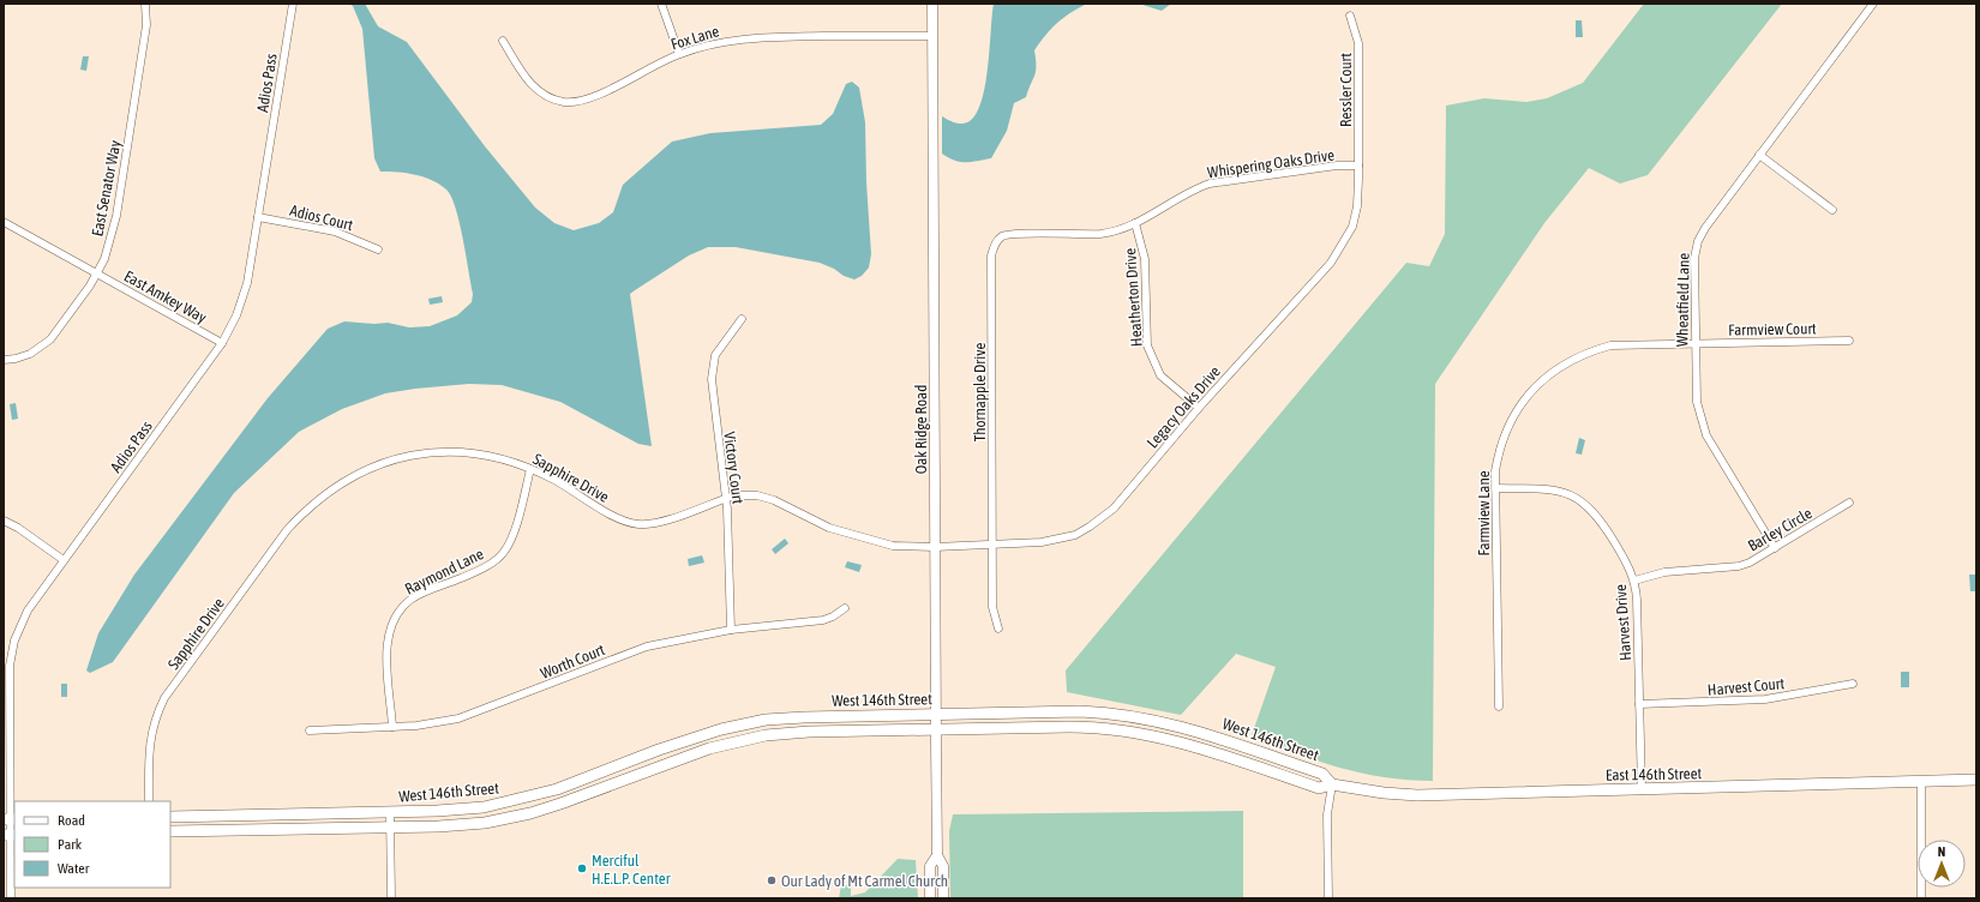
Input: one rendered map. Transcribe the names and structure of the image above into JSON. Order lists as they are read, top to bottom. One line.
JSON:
{"streets":{"main road":["West 146th Street","East 146th Street"],"street":["Fox Lane","Adios Pass","Ressler Court","Whispering Oaks Drive","East Senator Way","Adios Court","East Amkey Way","Heatherton Drive","Wheatfield Lane","Farmview Court","Thornapple Drive","Legacy Oaks Drive","Oak Ridge Road","Victory Court","Sapphire Drive","Farmview Lane","Barley Circle","Raymond Lane","Harvest Drive","Worth Court","Harvest Court"]},"crossings":[["Fox Lane","Oak Ridge Road"],["Adios Pass","Adios Court"],["Adios Pass","East Amkey Way"],["Ressler Court","Whispering Oaks Drive"],["Ressler Court","Legacy Oaks Drive"],["Whispering Oaks Drive","Heatherton Drive"],["Whispering Oaks Drive","Thornapple Drive"],["Whispering Oaks Drive","Legacy Oaks Drive"],["East Senator Way","East Amkey Way"],["Heatherton Drive","Legacy Oaks Drive"],["Wheatfield Lane","Farmview Court"],["Wheatfield Lane","Farmview Lane"],["Wheatfield Lane","Barley Circle"],["Farmview Court","Farmview Lane"],["Thornapple Drive","Legacy Oaks Drive"],["Legacy Oaks Drive","Oak Ridge Road"],["Legacy Oaks Drive","Sapphire Drive"],["Oak Ridge Road","Sapphire Drive"],["Oak Ridge Road","West 146th Street"],["Victory Court","Sapphire Drive"],["Victory Court","Worth Court"],["Sapphire Drive","Raymond Lane"],["Farmview Lane","Harvest Drive"],["Barley Circle","Harvest Drive"],["Raymond Lane","Worth Court"],["Harvest Drive","Harvest Court"],["Harvest Drive","East 146th Street"],["West 146th Street","East 146th Street"]],"places":["Merciful H.E.L.P. Center","Our Lady of Mt Carmel Church"],"legend":["Road","Park","Water"],"north":"top"}
